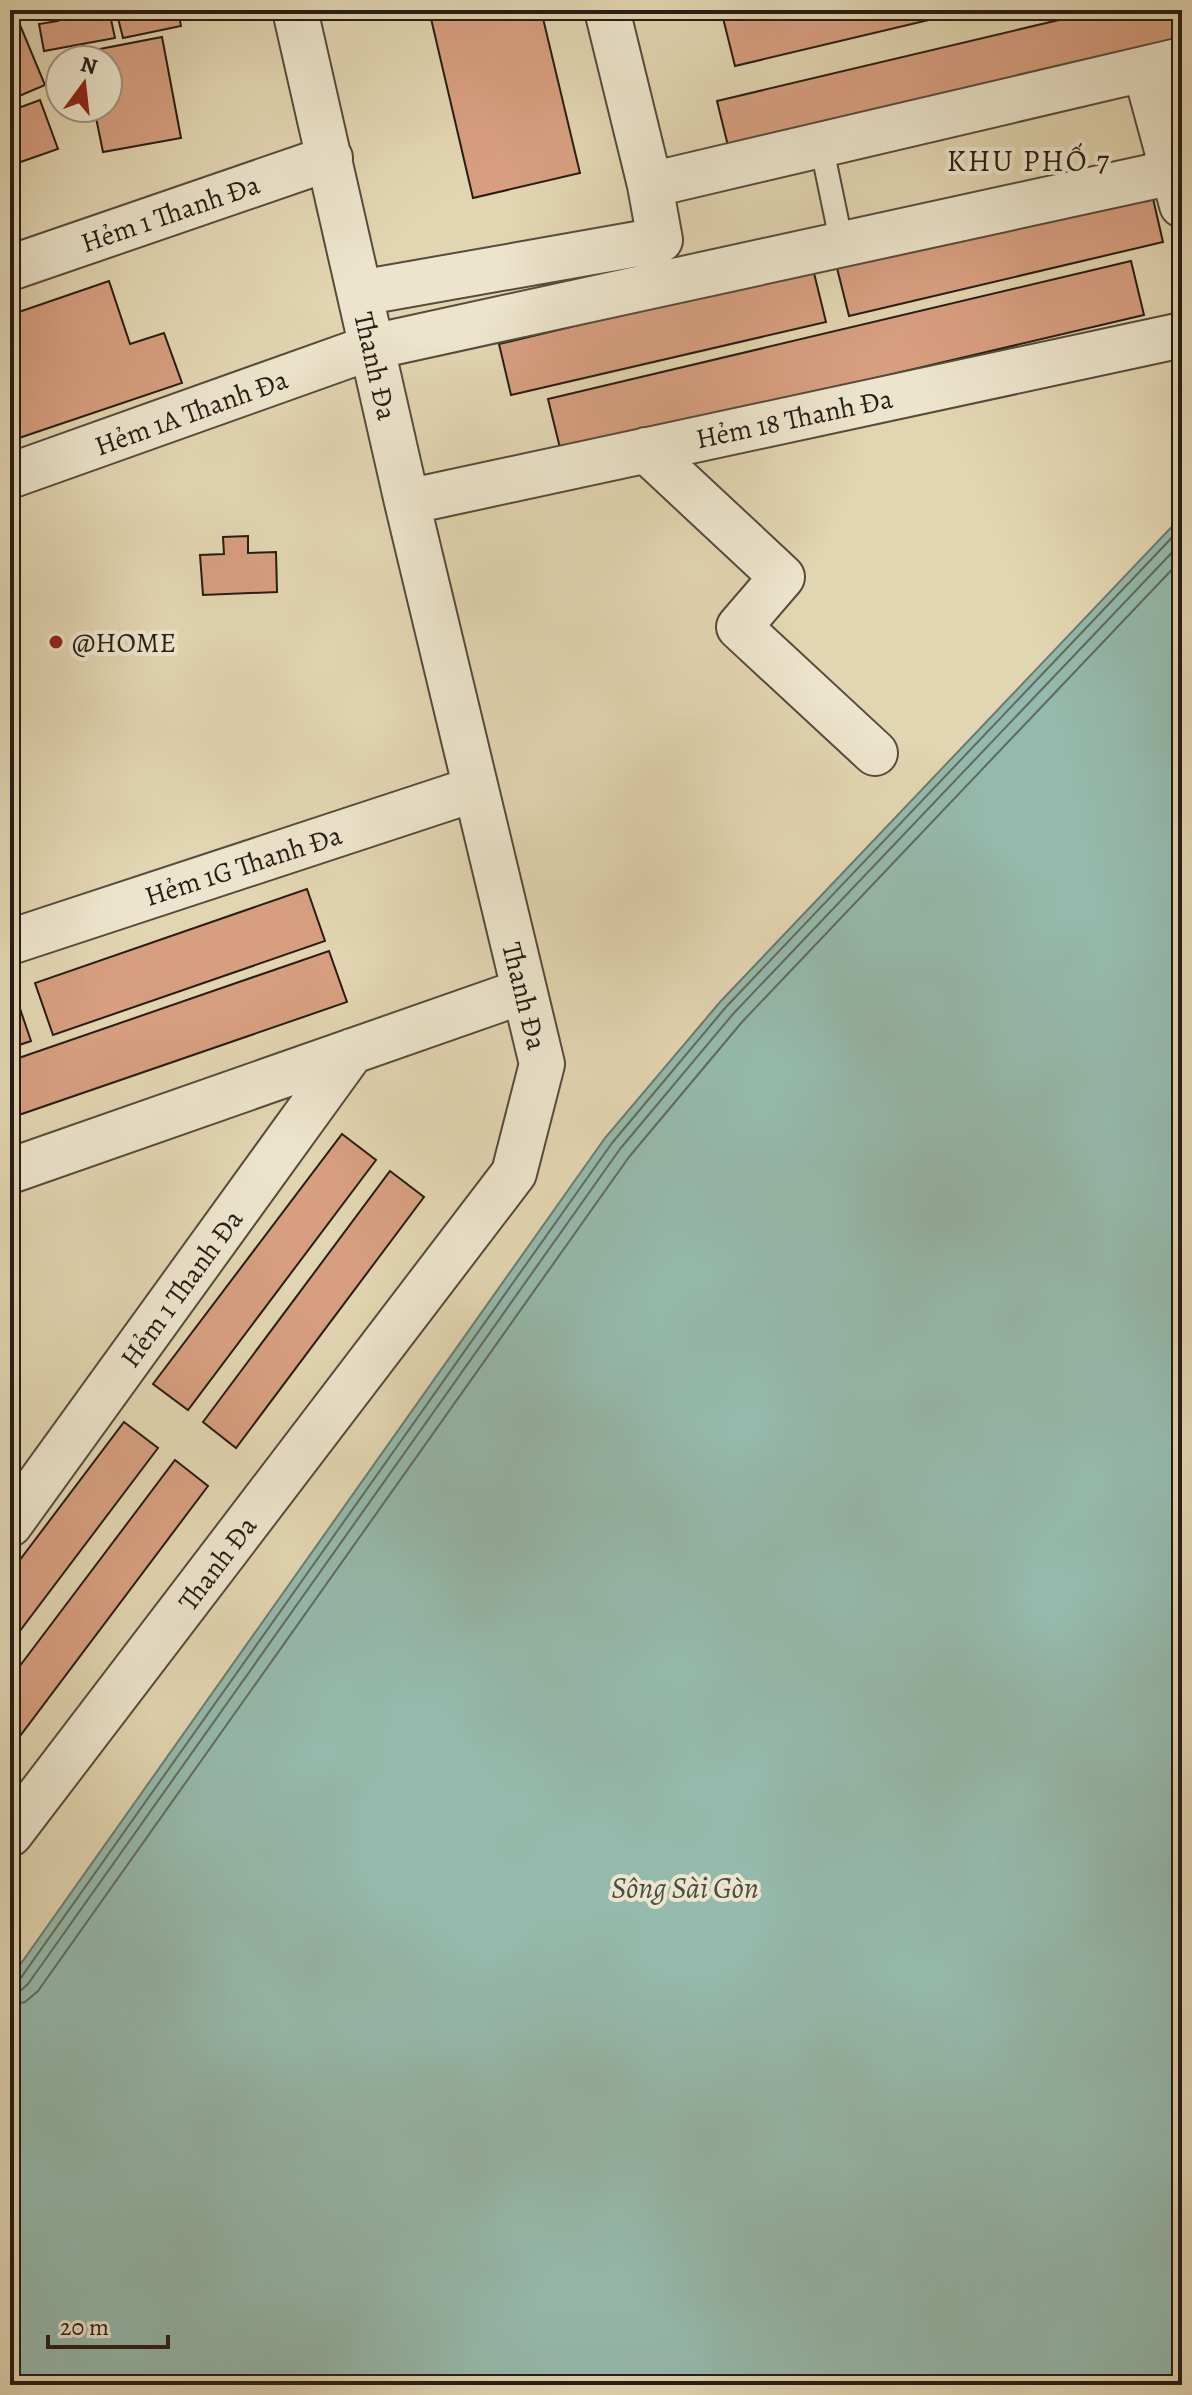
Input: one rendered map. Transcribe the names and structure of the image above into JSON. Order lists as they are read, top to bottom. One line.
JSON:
{"streets":{"street":["Hẻm 1 Thanh Đa","Thanh Đa","Hẻm 1A Thanh Đa","Hẻm 18 Thanh Đa","Hẻm 1G Thanh Đa"]},"crossings":[["Hẻm 1 Thanh Đa","Thanh Đa"],["Thanh Đa","Hẻm 1A Thanh Đa"],["Thanh Đa","Hẻm 18 Thanh Đa"],["Thanh Đa","Hẻm 1G Thanh Đa"]],"districts":["KHU PHỐ 7"],"water":["Sông Sài Gòn"],"places":["@HOME"],"scale_bar":"20 m","north":"top"}
